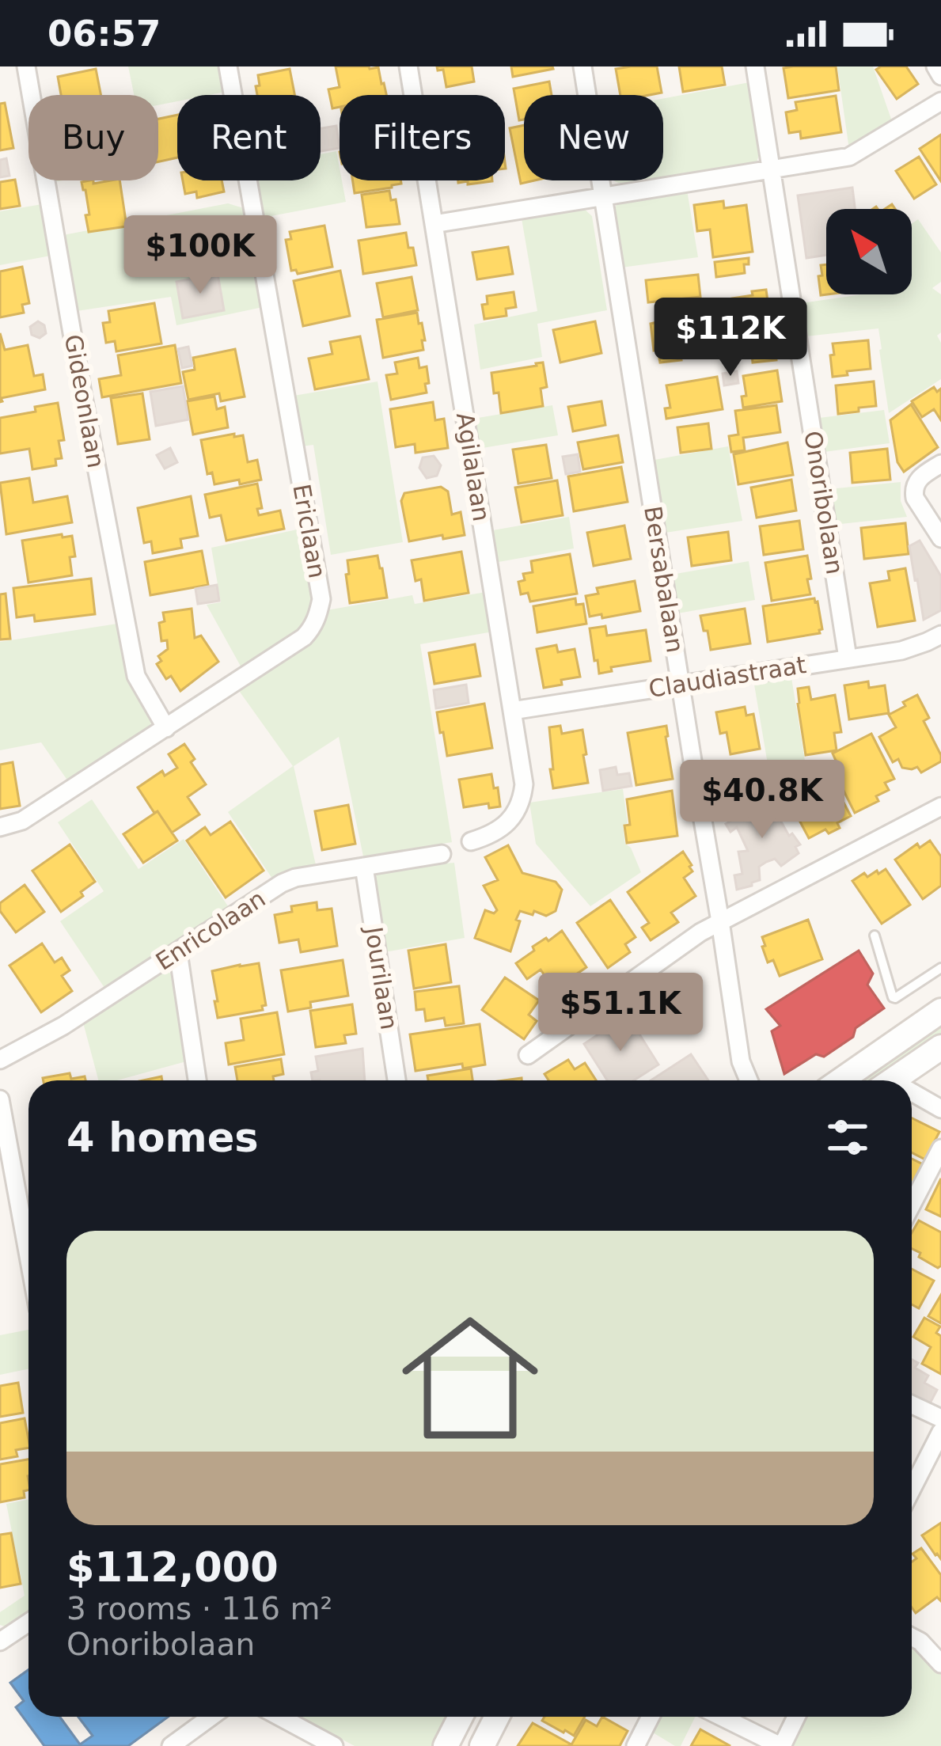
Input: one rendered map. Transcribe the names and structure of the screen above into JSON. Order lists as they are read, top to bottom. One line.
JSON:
{"streets":{"street":["Gideonlaan","Agilalaan","Onoribolaan","Ericlaan","Bersabalaan","Claudiastraat","Enricolaan","Jourilaan"]},"crossings":[["Gideonlaan","Ericlaan"],["Agilalaan","Claudiastraat"],["Onoribolaan","Claudiastraat"],["Bersabalaan","Claudiastraat"],["Enricolaan","Jourilaan"]],"north":"top left","page":{"status":"06:57","chip":["Buy","Rent","Filters","New"],"price":["$100K","$112K","$40.8K","$51.1K"],"heading":"4 homes","list":[{"name":"$112,000","note":"3 rooms · 116 m² · Onoribolaan"}]}}
